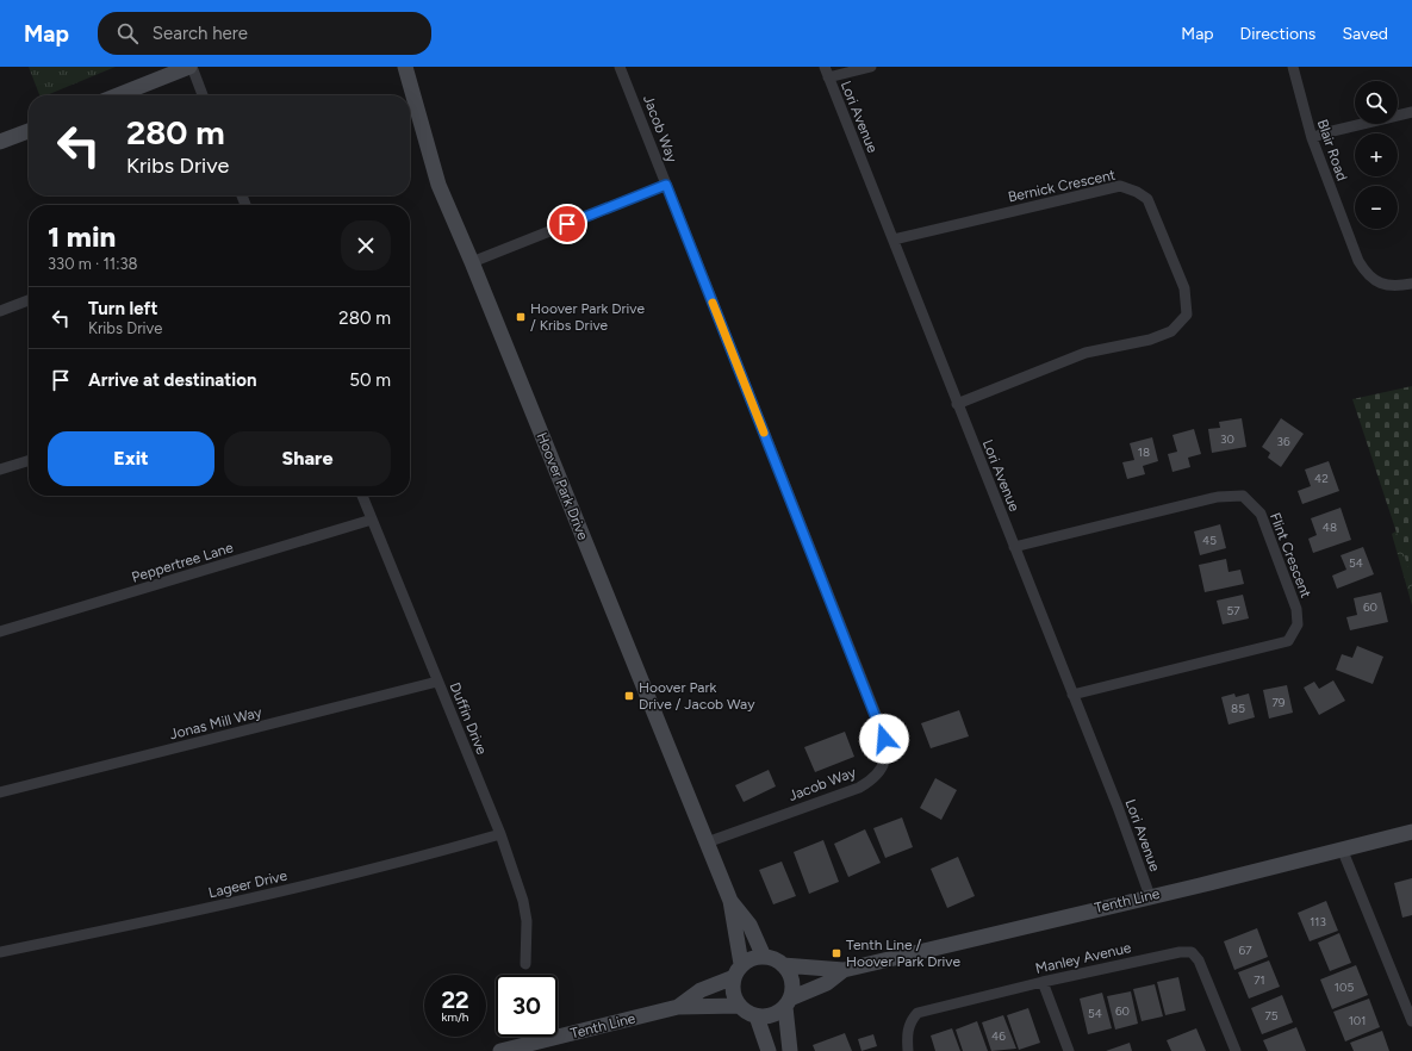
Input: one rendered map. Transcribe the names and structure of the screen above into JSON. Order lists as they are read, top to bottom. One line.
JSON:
{"streets":{"street":["Lori Avenue","Jacob Way","Blair Road","Bernick Crescent","Hoover Park Drive","Flint Crescent","Peppertree Lane","Duffin Drive","Jonas Mill Way","Lageer Drive","Tenth Line","Manley Avenue"]},"crossings":[["Lori Avenue","Bernick Crescent"],["Lori Avenue","Flint Crescent"],["Lori Avenue","Tenth Line"],["Jacob Way","Hoover Park Drive"],["Hoover Park Drive","Tenth Line"],["Peppertree Lane","Duffin Drive"],["Duffin Drive","Jonas Mill Way"],["Duffin Drive","Lageer Drive"]],"places":{"transit":["Hoover Park Drive / Kribs Drive","Hoover Park Drive / Jacob Way","Tenth Line / Hoover Park Drive"]},"house_numbers":["30","36","18","42","48","45","54","60","57","79","85","113","67","71","105","60","54","75","101","46"],"page":{"header":"Map","search":"Search here","nav":["Map","Directions","Saved"],"map_buttons":["+","−"],"turn":["280 m","Kribs Drive"],"heading":["1 min","330 m · 11:38"],"list":[{"name":"Turn left","note":"Kribs Drive","value":"280 m"},{"name":"Arrive at destination","value":"50 m"}],"buttons":["Exit","Share"],"speed":"22 km/h","limit":"30"}}
